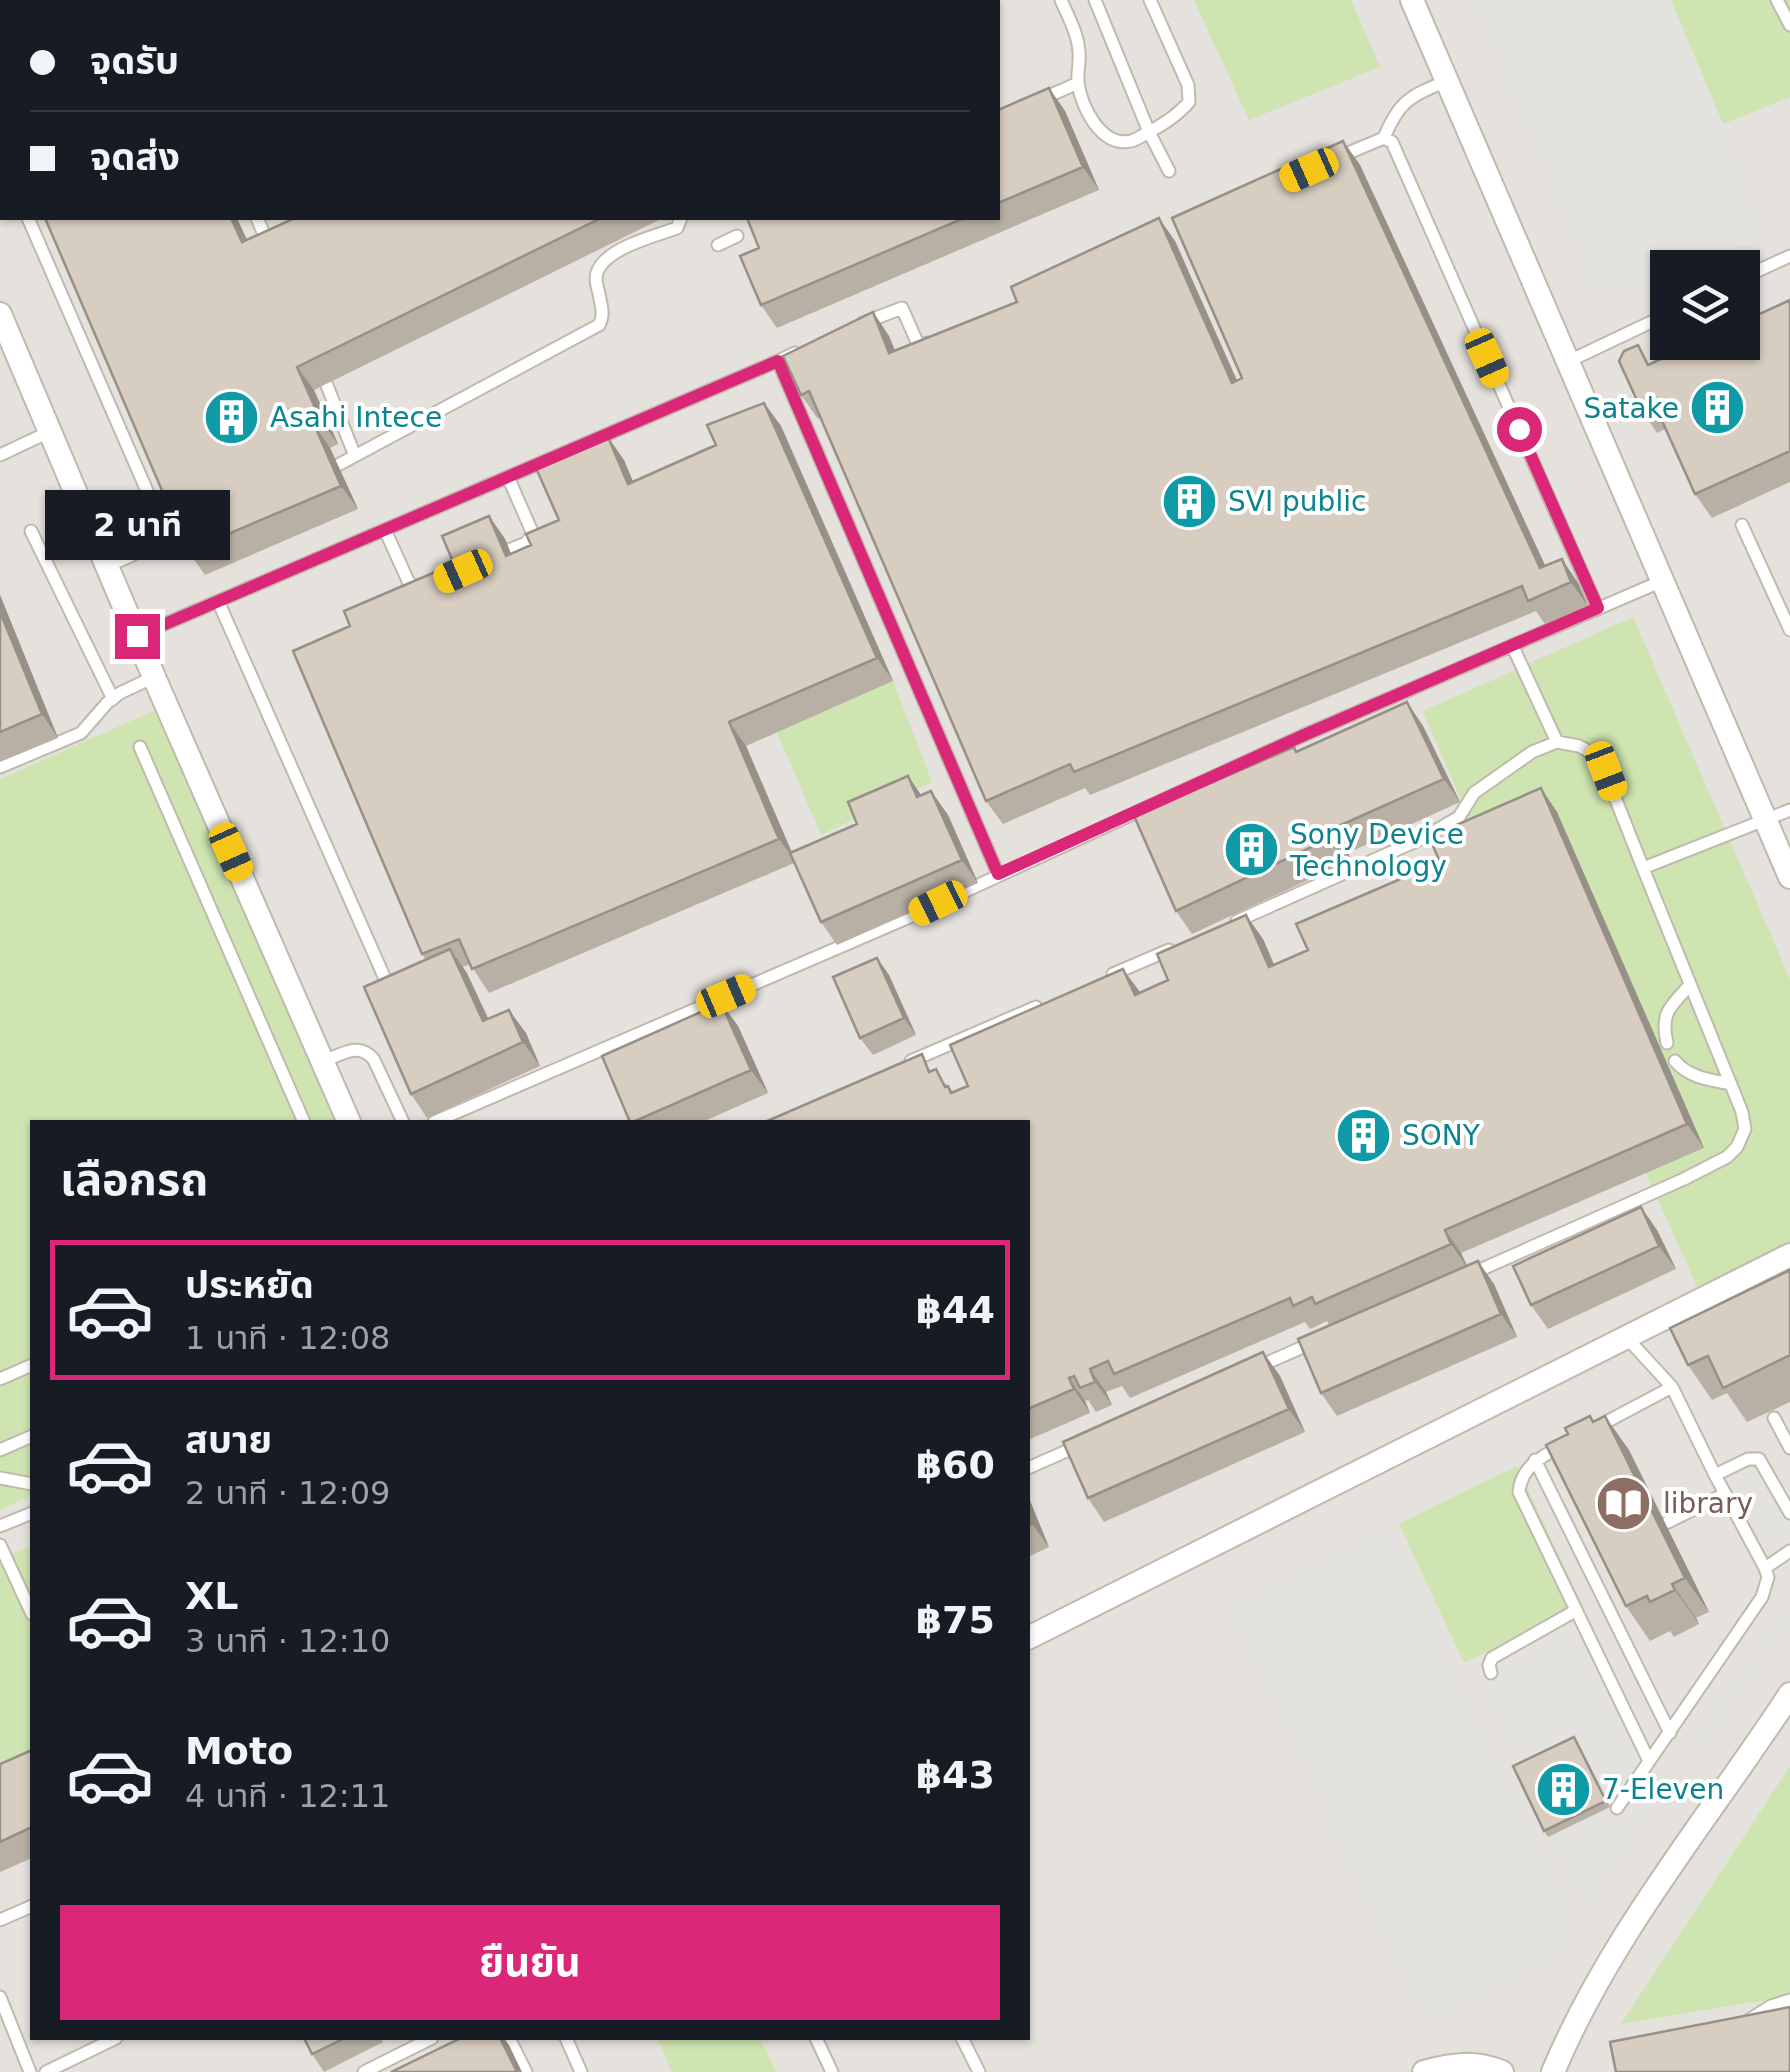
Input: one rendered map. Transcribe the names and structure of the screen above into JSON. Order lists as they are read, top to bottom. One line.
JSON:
{"places":{"building":["Satake","Asahi Intece","SVI public","Sony Device Technology","SONY","7-Eleven"],"library":["library"]},"page":{"banner":["จุดรับ","จุดส่ง"],"bubble":"2 นาที","heading":"เลือกรถ","list":[{"name":"ประหยัด","note":"1 นาที · 12:08","value":"฿44"},{"name":"สบาย","note":"2 นาที · 12:09","value":"฿60"},{"name":"XL","note":"3 นาที · 12:10","value":"฿75"},{"name":"Moto","note":"4 นาที · 12:11","value":"฿43"}],"buttons":"ยืนยัน"}}
